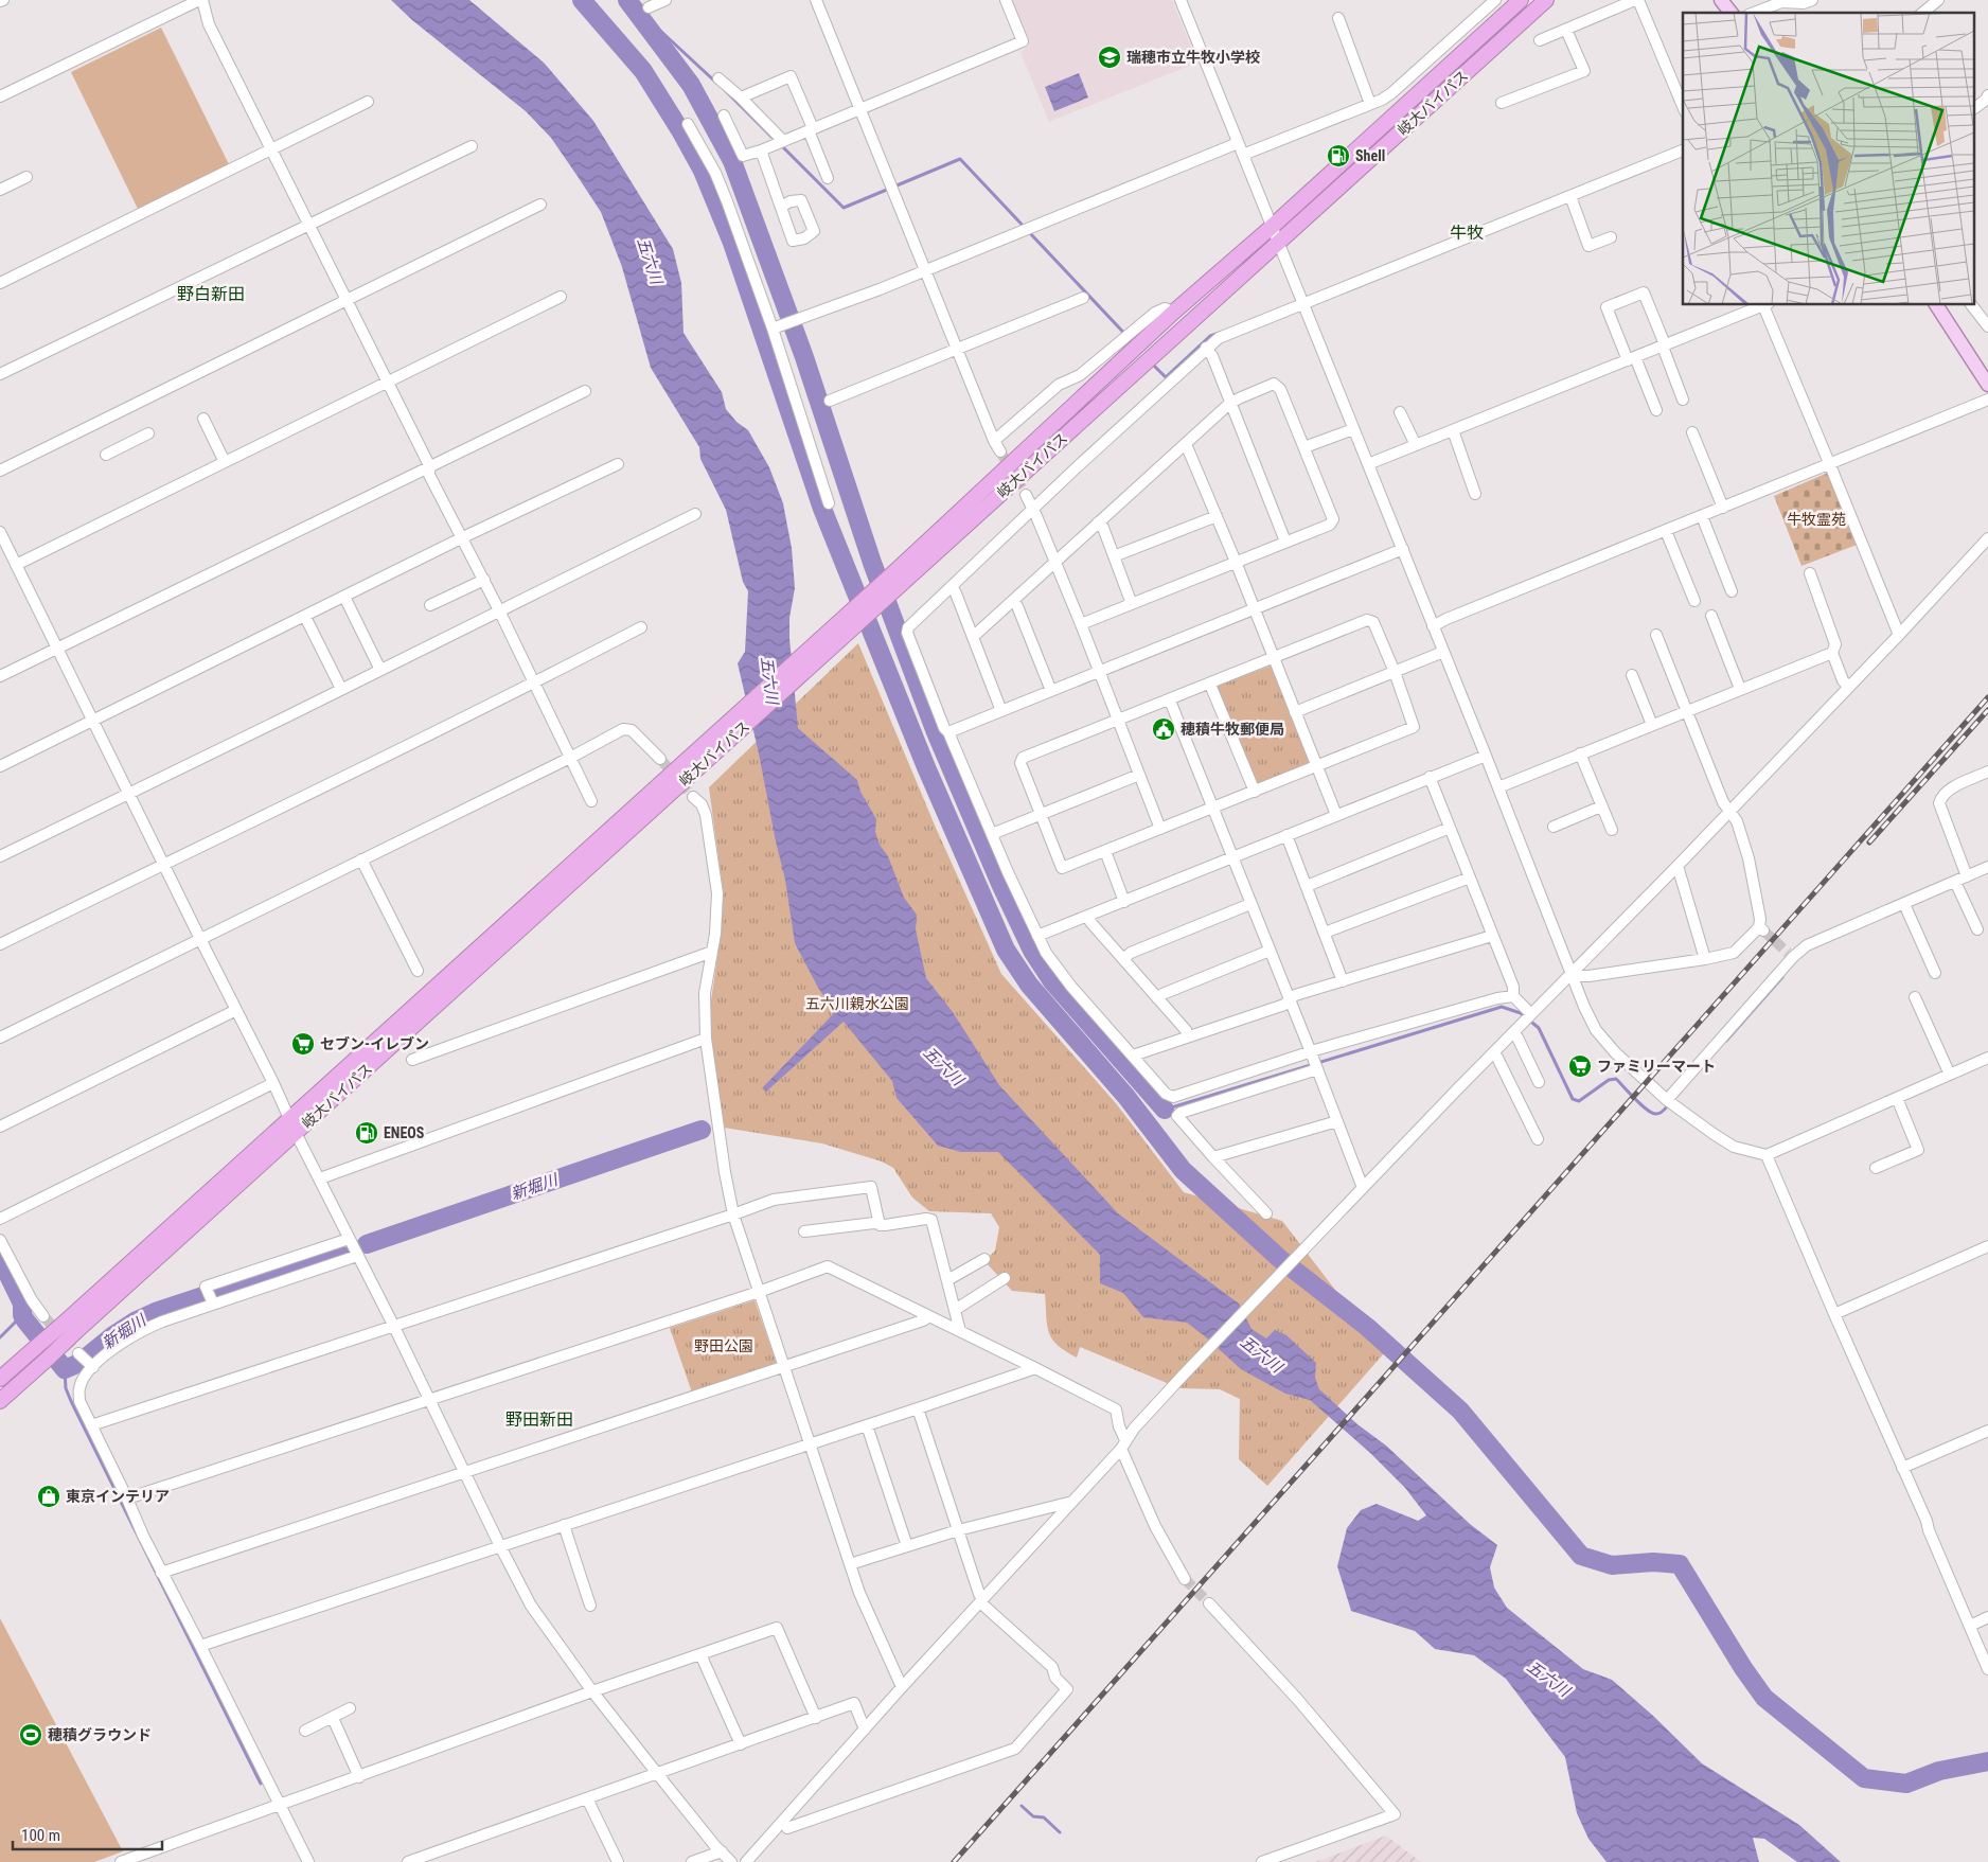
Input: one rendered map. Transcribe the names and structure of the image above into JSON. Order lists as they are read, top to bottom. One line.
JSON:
{"streets":{"highway":["岐大バイパス"]},"districts":["牛牧","野白新田","野田新田"],"water":["五六川","新堀川"],"parks":["牛牧霊苑","五六川親水公園","野田公園"],"places":{"school or university":["瑞穂市立牛牧小学校"],"fuel station":["Shell","ENEOS"],"public building":["穂積牛牧郵便局"],"supermarket":["セブン-イレブン","ファミリーマート"],"shop":["東京インテリア"],"sports":["穂積グラウンド"]},"scale_bar":"100 m"}
